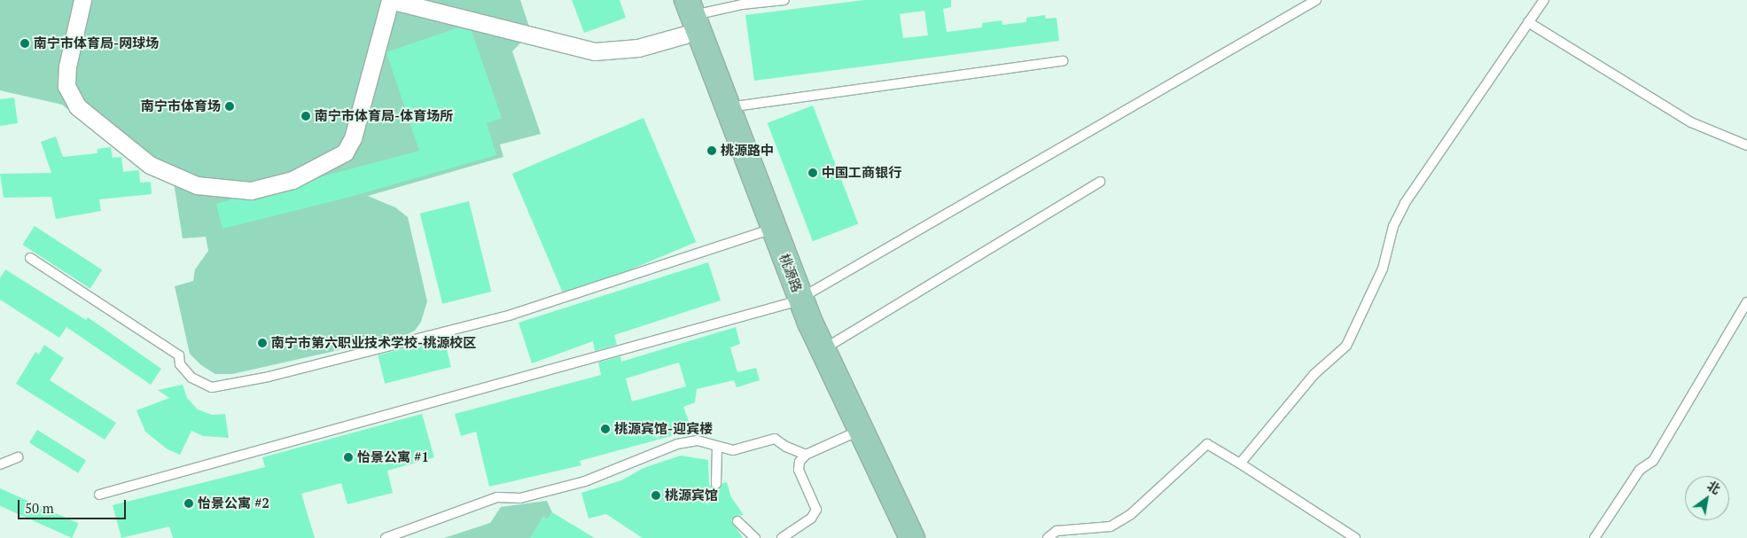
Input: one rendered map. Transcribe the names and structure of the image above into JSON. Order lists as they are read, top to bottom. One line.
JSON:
{"streets":{"main road":["桃源路"]},"places":["南宁市体育局-网球场","南宁市体育场","南宁市体育局-体育场所","桃源路中","中国工商银行","南宁市第六职业技术学校-桃源校区","桃源宾馆-迎宾楼","怡景公寓 #1","桃源宾馆","怡景公寓 #2"],"scale_bar":"50 m","north":"top right"}
